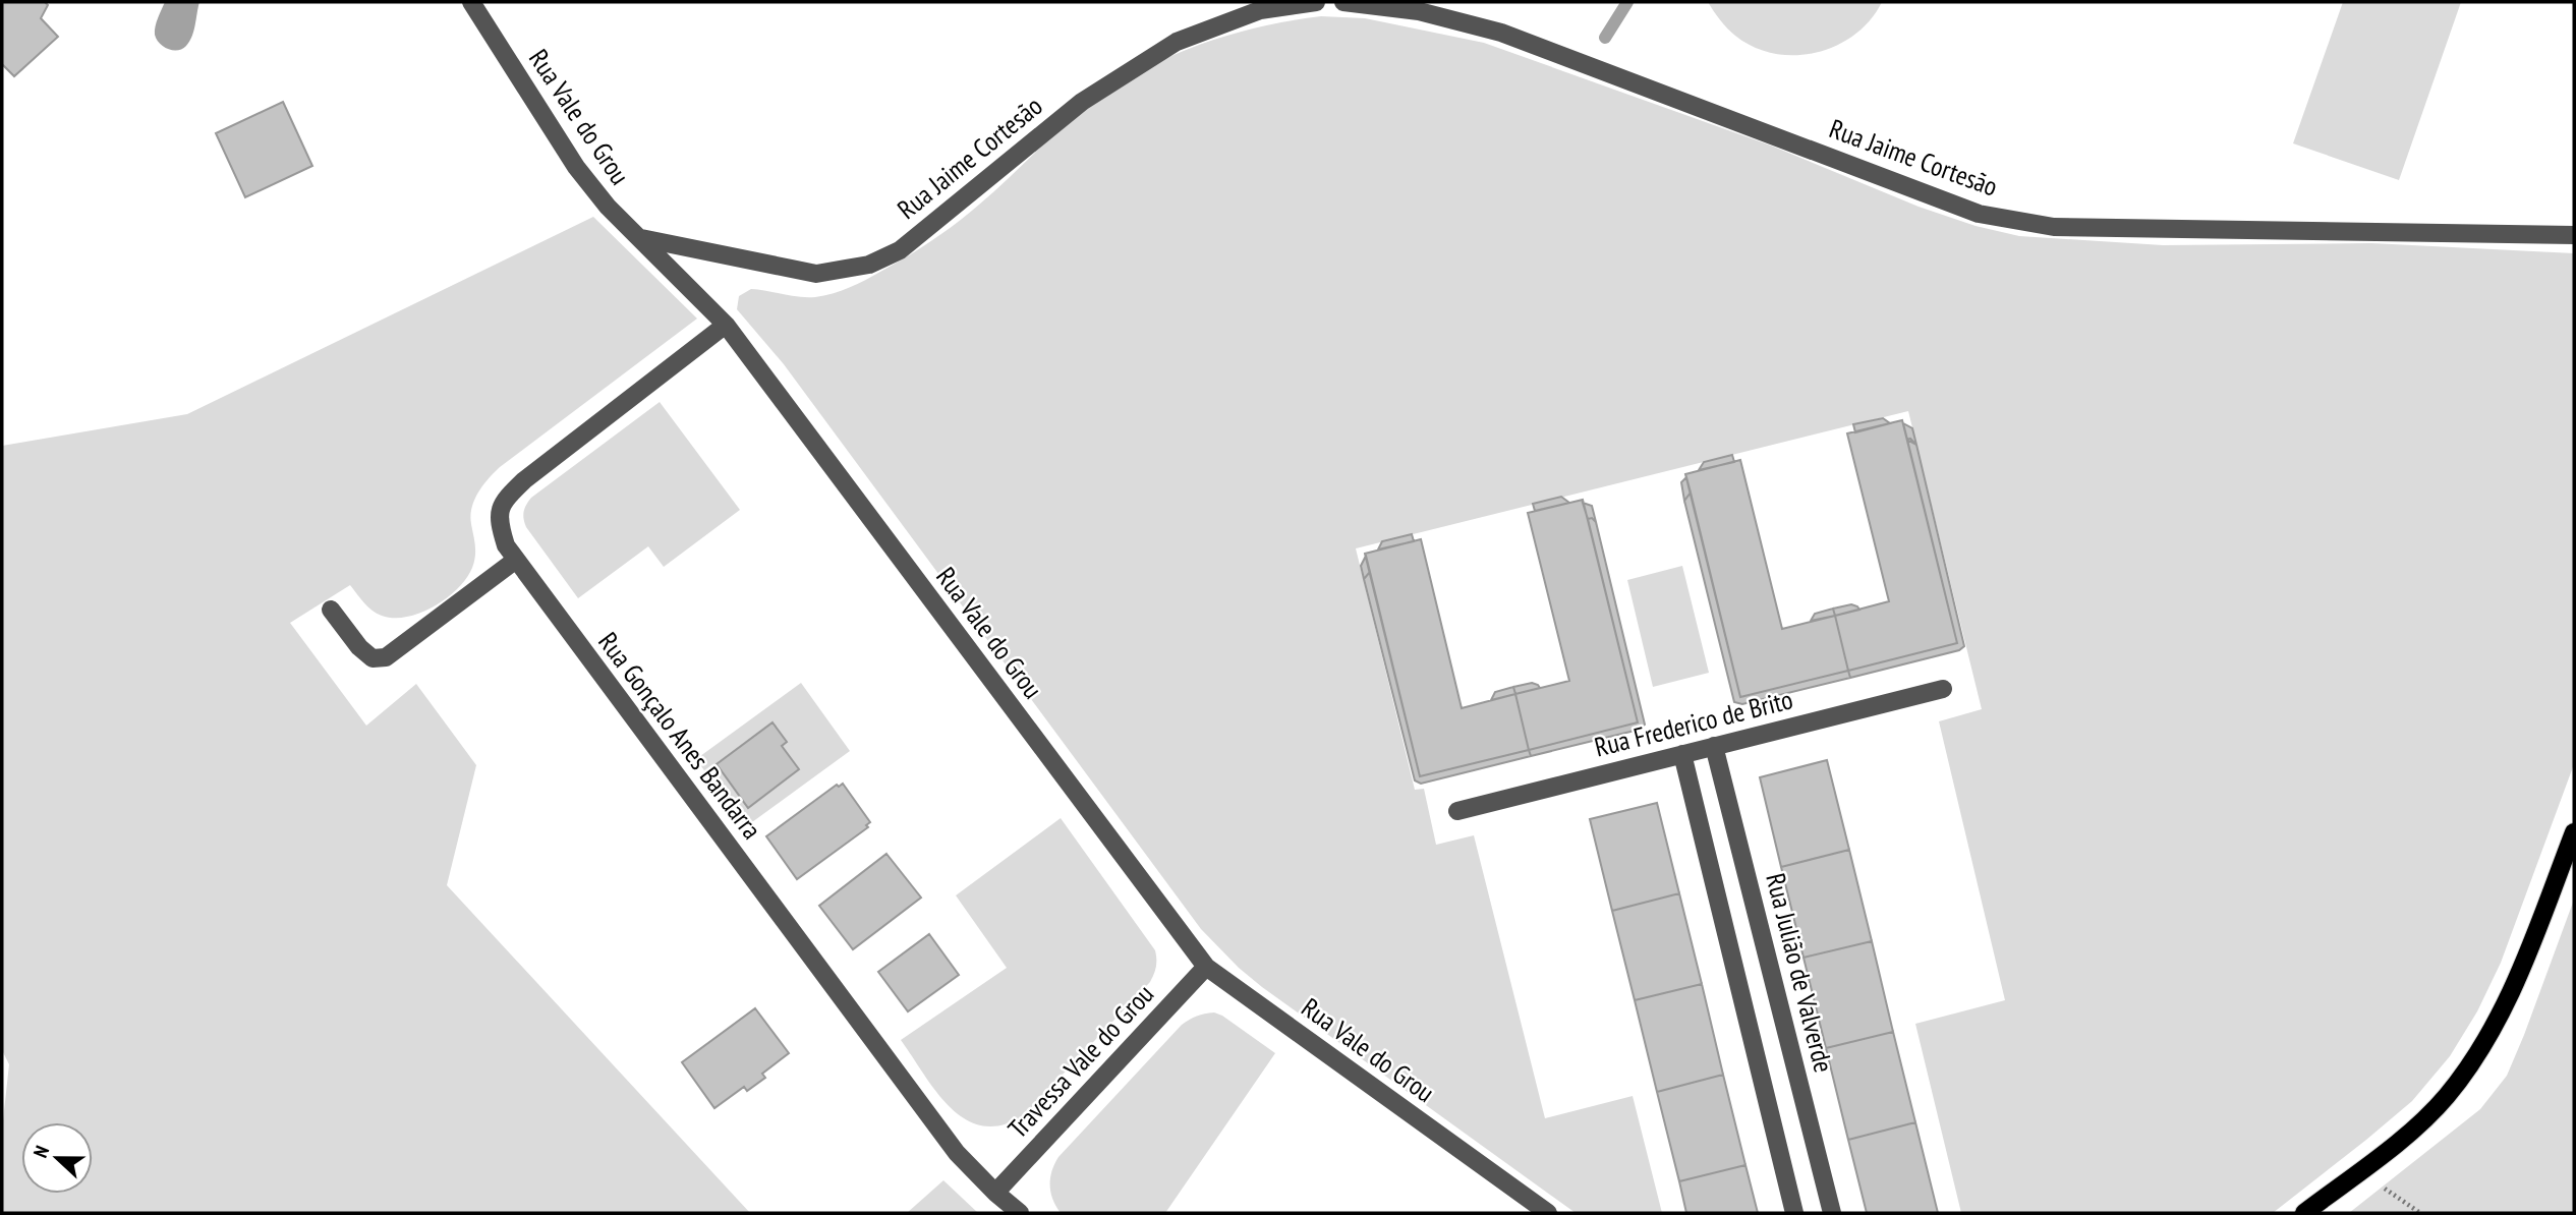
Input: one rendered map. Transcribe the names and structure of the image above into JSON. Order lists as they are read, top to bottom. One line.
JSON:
{"streets":{"street":["Rua Vale do Grou","Rua Jaime Cortesão","Rua Frederico de Brito","Rua Gonçalo Anes Bandarra","Rua Julião de Valverde","Travessa Vale do Grou"]},"crossings":[["Rua Vale do Grou","Rua Jaime Cortesão"],["Rua Vale do Grou","Rua Gonçalo Anes Bandarra"],["Rua Vale do Grou","Travessa Vale do Grou"],["Rua Frederico de Brito","Rua Julião de Valverde"],["Rua Gonçalo Anes Bandarra","Travessa Vale do Grou"]],"north":"left"}
